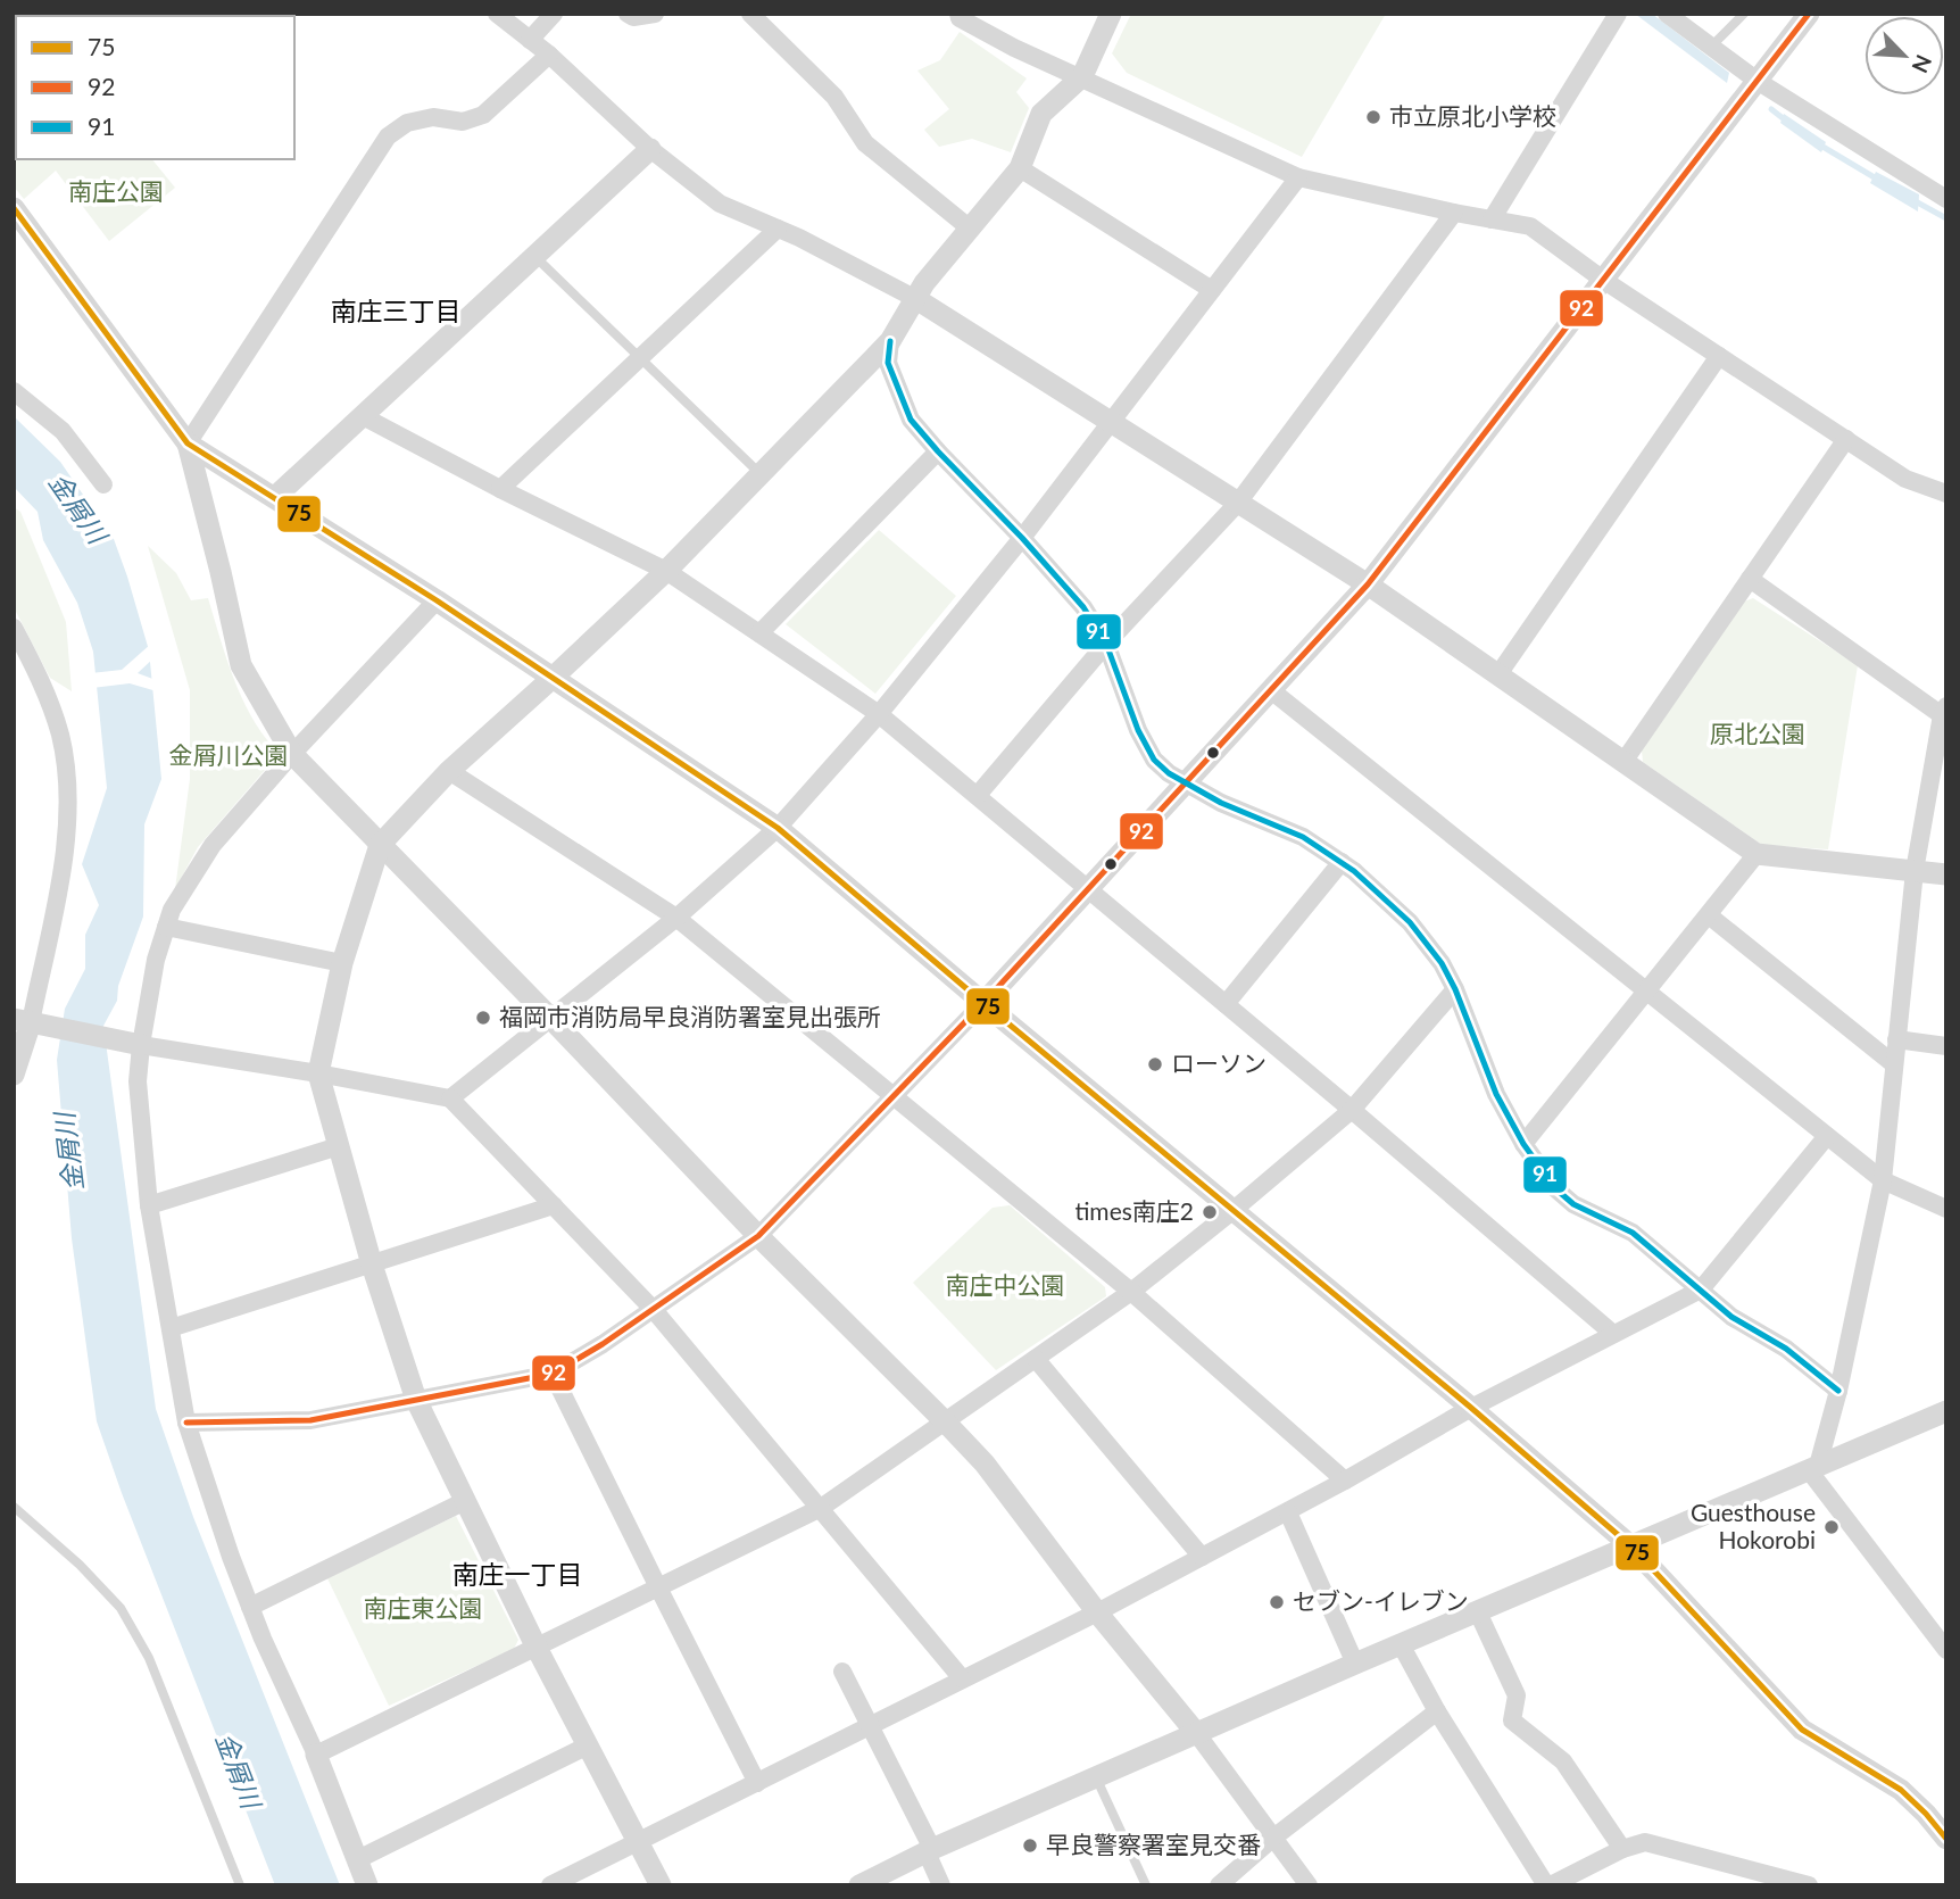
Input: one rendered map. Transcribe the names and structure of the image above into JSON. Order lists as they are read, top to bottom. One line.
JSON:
{"districts":["南庄三丁目","南庄一丁目"],"water":["金屑川"],"parks":["南庄公園","原北公園","金屑川公園","南庄中公園","南庄東公園"],"places":["市立原北小学校","福岡市消防局早良消防署室見出張所","ローソン","times南庄2","Guesthouse Hokorobi","セブン-イレブン","早良警察署室見交番"],"lines":["transit line 92","transit line 75","transit line 91"],"legend":["75","92","91"],"north":"bottom right"}
